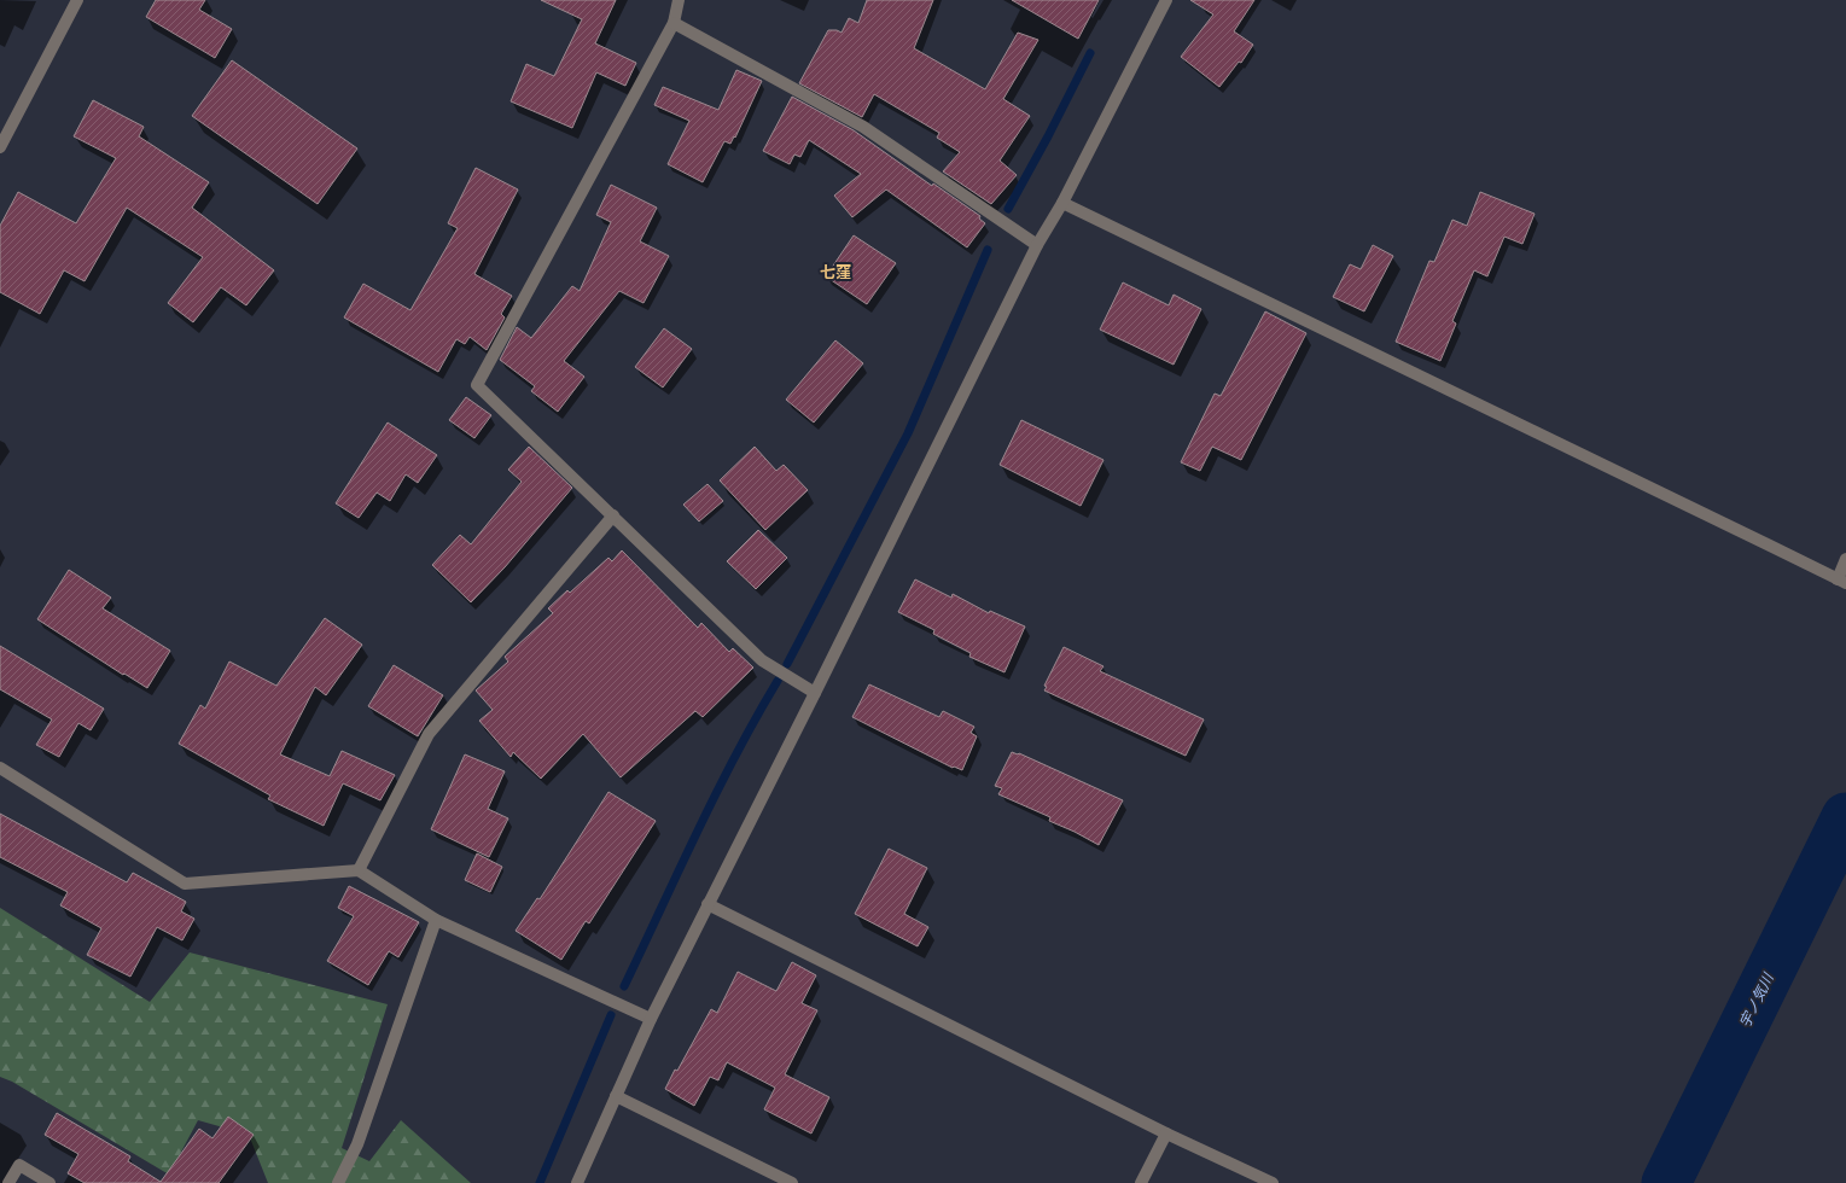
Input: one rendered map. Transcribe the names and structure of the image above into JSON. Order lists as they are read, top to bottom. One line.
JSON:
{"districts":["七窪"],"water":["宇ノ気川"]}
